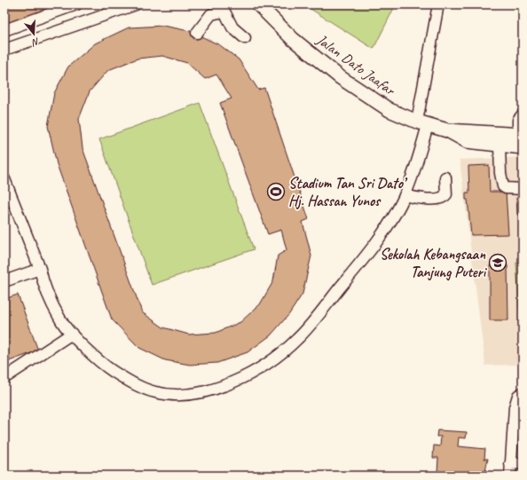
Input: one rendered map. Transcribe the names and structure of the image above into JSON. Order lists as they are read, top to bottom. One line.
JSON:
{"streets":{"main road":["Jalan Dato Jaafar"]},"places":{"sports":["Stadium Tan Sri Dato’ Hj. Hassan Yunos"],"school or university":["Sekolah Kebangsaan Tanjung Puteri"]},"north":"bottom"}
